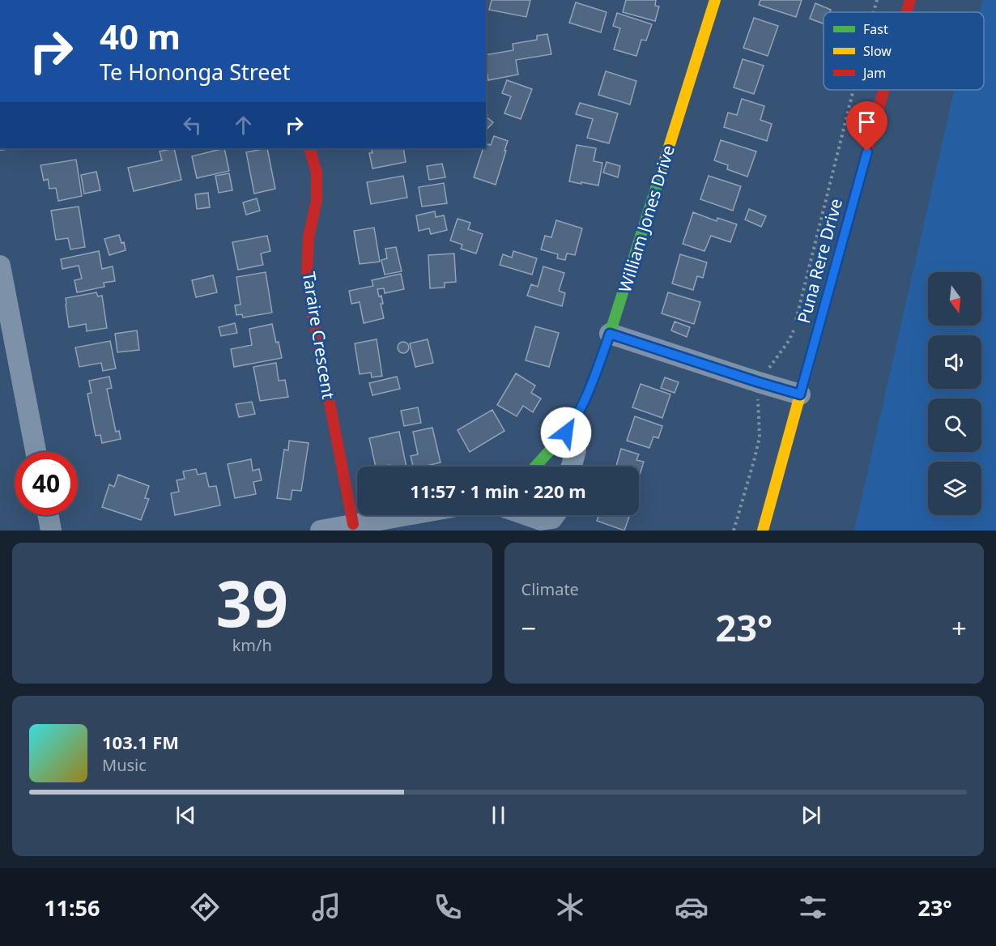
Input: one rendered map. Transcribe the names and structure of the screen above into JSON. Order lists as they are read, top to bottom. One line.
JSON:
{"streets":{"street":["William Jones Drive","Puna Rere Drive","Taraire Crescent"]},"legend":["Fast","Slow","Jam"],"north":"bottom","page":{"turn":["40 m","Te Hononga Street"],"limit":"40","trip":"11:57 · 1 min · 220 m","tile":[["39","km/h"],"Climate"],"heat":["−","23°","+"],"song":["103.1 FM","Music"],"tabs":["11:56","23°"]}}
